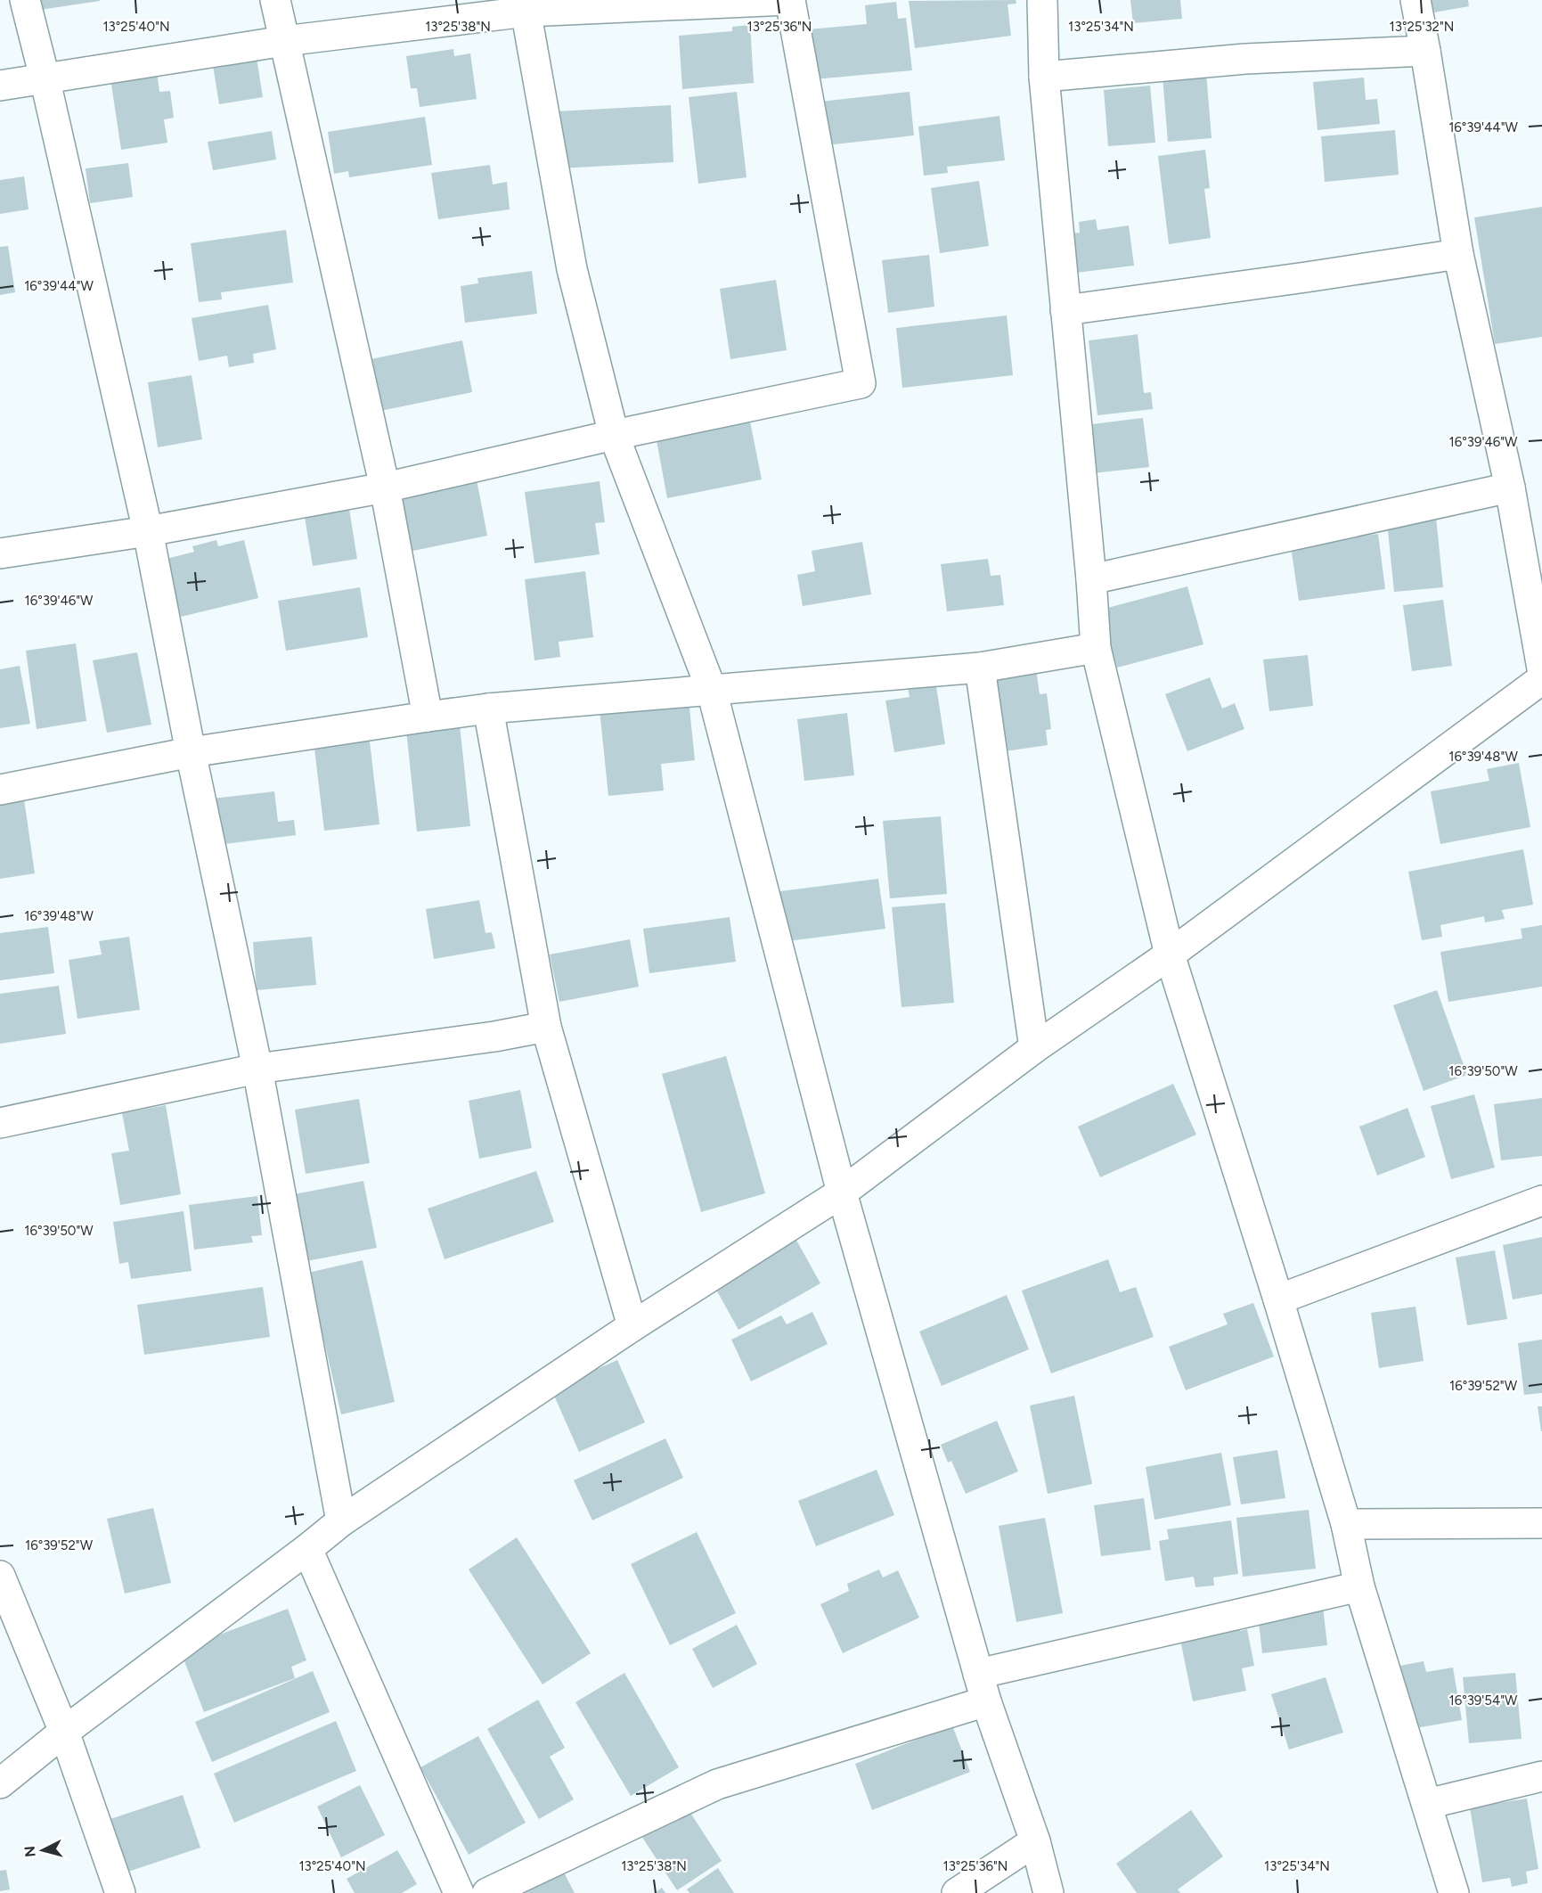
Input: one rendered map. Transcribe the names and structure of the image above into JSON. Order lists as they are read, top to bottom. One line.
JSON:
{"north":"left","coordinates":["13°25'40\"N","13°25'38\"N","13°25'36\"N","13°25'34\"N","13°25'32\"N","16°39'44\"W","16°39'46\"W","16°39'48\"W","16°39'50\"W","16°39'52\"W","16°39'54\"W"]}
